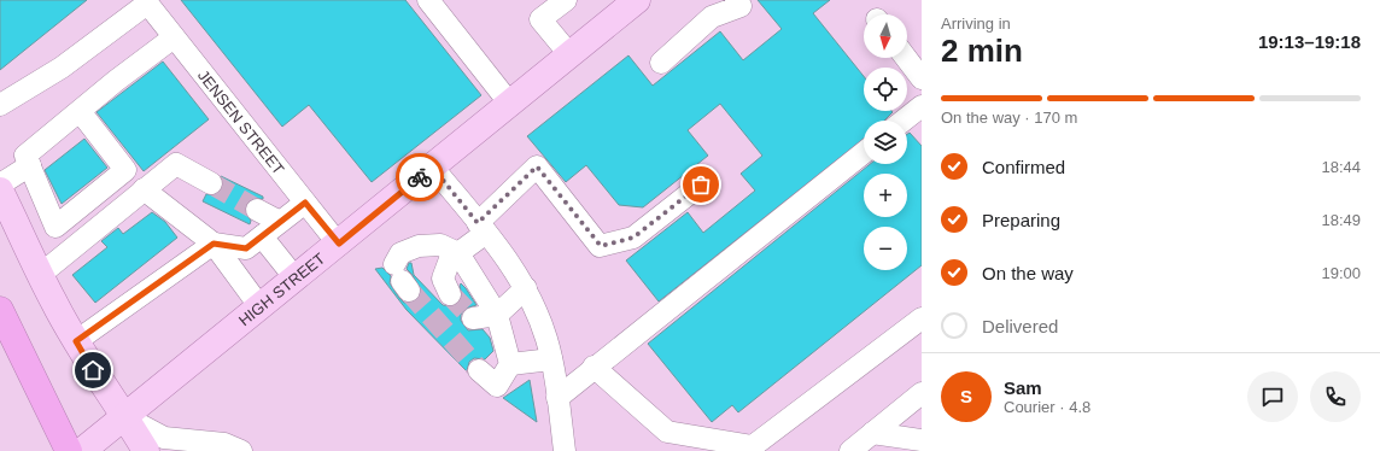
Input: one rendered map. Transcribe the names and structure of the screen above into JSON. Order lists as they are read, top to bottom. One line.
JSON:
{"streets":{"main road":["HIGH STREET"],"street":["JENSEN STREET"]},"crossings":[["JENSEN STREET","HIGH STREET"]],"north":"bottom","page":{"heading":["2 min","Arriving in","19:13–19:18"],"panel":["Sam","Courier · 4.8"],"map_buttons":["+","−"],"bar":"On the way · 170 m","list":[["Confirmed","18:44"],["Preparing","18:49"],["On the way","19:00"],"Delivered"],"round":"S"}}
